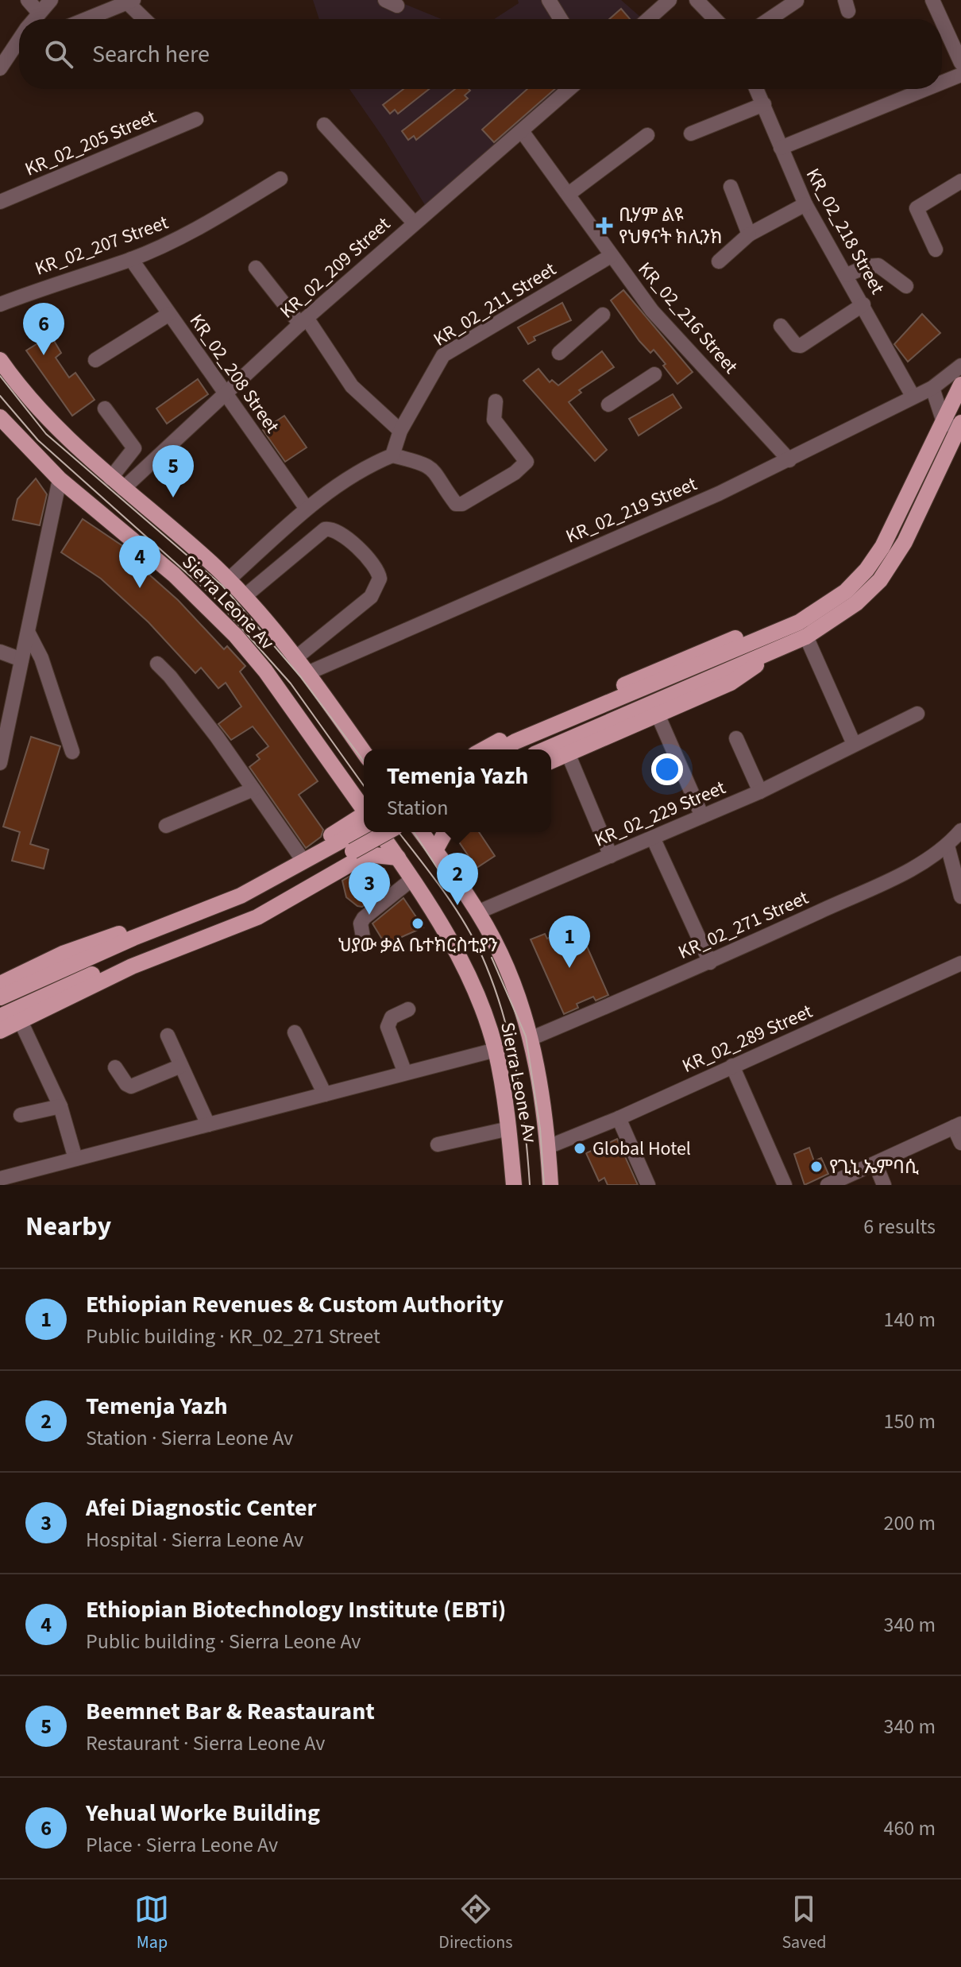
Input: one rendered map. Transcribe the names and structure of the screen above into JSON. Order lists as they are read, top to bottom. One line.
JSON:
{"streets":{"main road":["Sierra Leone Av"],"street":["KR_02_205 Street","KR_02_218 Street","KR_02_207 Street","KR_02_209 Street","KR_02_211 Street","KR_02_216 Street","KR_02_208 Street","KR_02_219 Street","KR_02_229 Street","KR_02_271 Street","KR_02_289 Street"]},"crossings":[["KR_02_218 Street","KR_02_219 Street"],["KR_02_207 Street","KR_02_208 Street"],["KR_02_209 Street","KR_02_216 Street"],["KR_02_209 Street","KR_02_208 Street"],["KR_02_209 Street","Sierra Leone Av"],["KR_02_211 Street","KR_02_216 Street"],["KR_02_216 Street","KR_02_219 Street"],["KR_02_219 Street","Sierra Leone Av"],["Sierra Leone Av","KR_02_229 Street"],["Sierra Leone Av","KR_02_271 Street"],["Sierra Leone Av","KR_02_289 Street"]],"places":{"health":["ቢሃም ልዩ የህፃናት ክሊንክ"],"other":["ህያው ቃል ቤተክርስቲያን","Global Hotel","የጊኒ ኤምባሲ"]},"page":{"search":"Search here","pins":["6","5","4","2","3","1"],"popup":["Temenja Yazh","Station"],"heading":["Nearby","6 results"],"list":[{"mark":"1","name":"Ethiopian Revenues & Custom Authority","note":"Public building · KR_02_271 Street","value":"140 m"},{"mark":"2","name":"Temenja Yazh","note":"Station · Sierra Leone Av","value":"150 m"},{"mark":"3","name":"Afei Diagnostic Center","note":"Hospital · Sierra Leone Av","value":"200 m"},{"mark":"4","name":"Ethiopian Biotechnology Institute (EBTi)","note":"Public building · Sierra Leone Av","value":"340 m"},{"mark":"5","name":"Beemnet Bar & Reastaurant","note":"Restaurant · Sierra Leone Av","value":"340 m"},{"mark":"6","name":"Yehual Worke Building","note":"Place · Sierra Leone Av","value":"460 m"}],"nav":["Map","Directions","Saved"]}}
